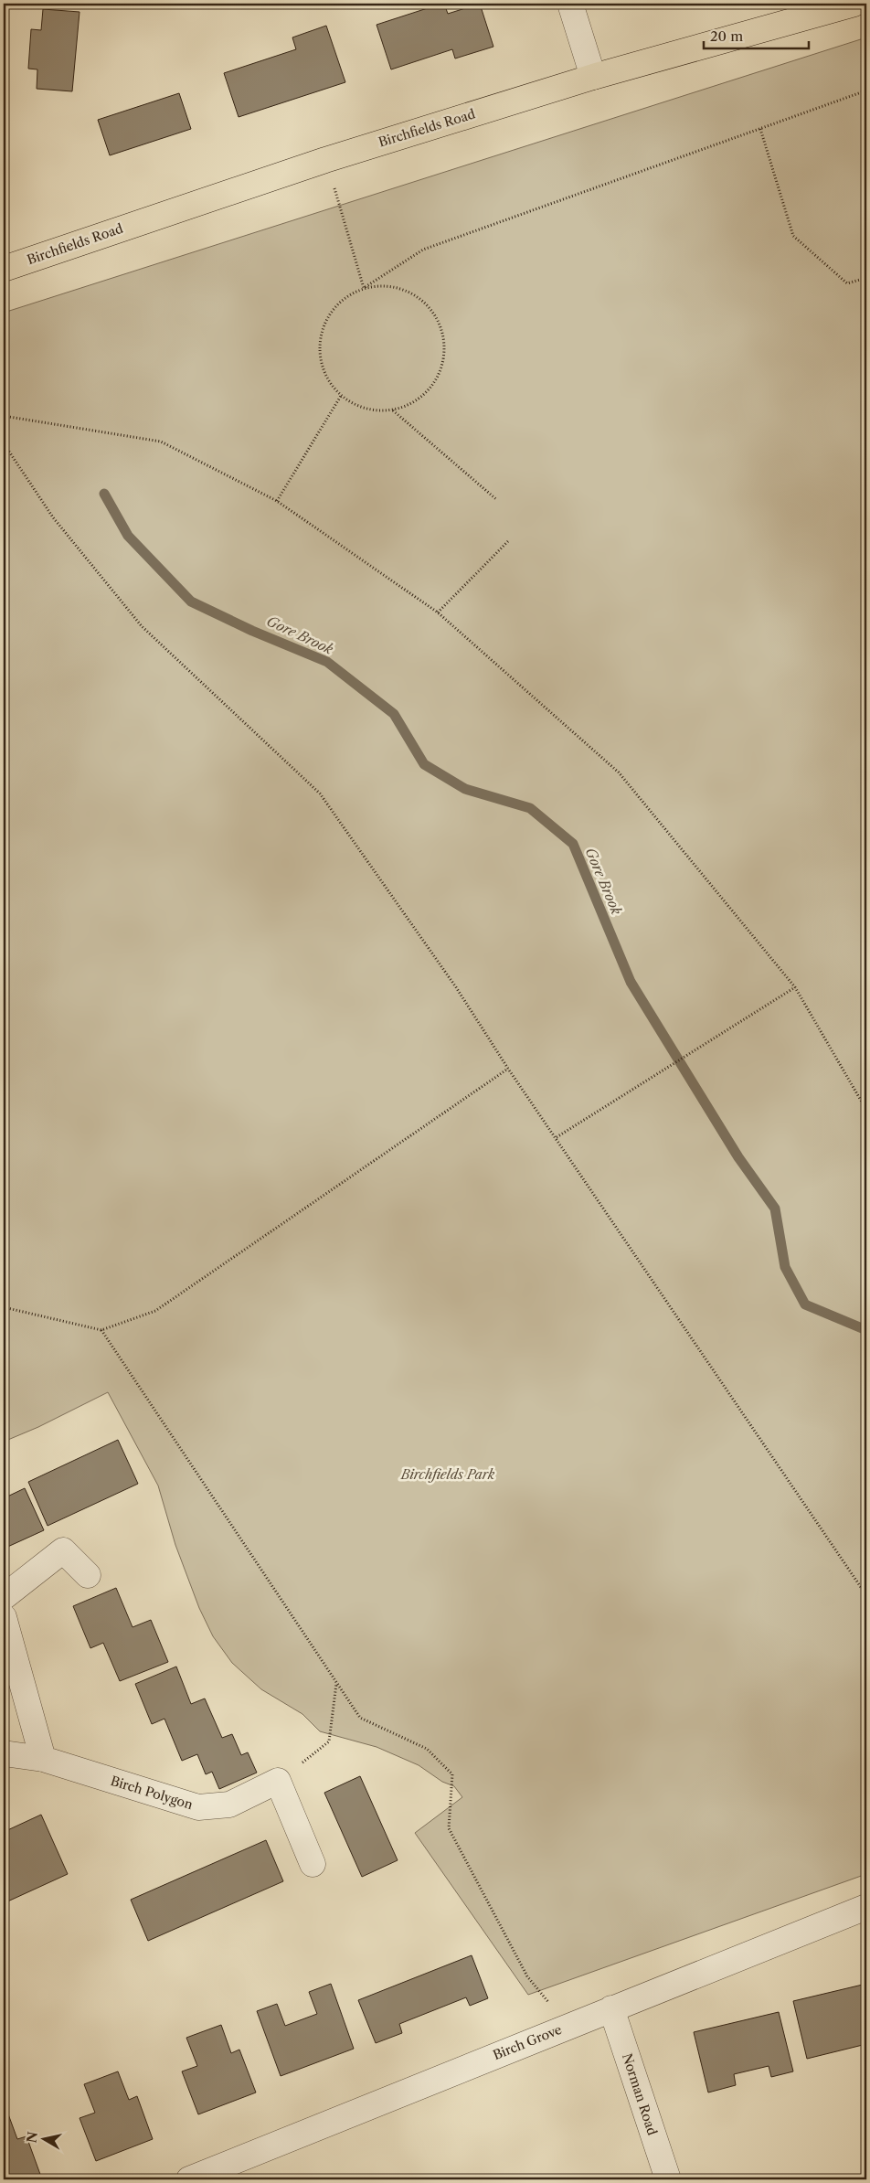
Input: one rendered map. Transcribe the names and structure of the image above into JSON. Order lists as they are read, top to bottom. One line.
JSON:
{"streets":{"highway":["Birchfields Road"],"street":["Birch Polygon","Birch Grove","Norman Road"]},"crossings":[["Birch Grove","Norman Road"]],"water":["Gore Brook"],"parks":["Birchfields Park"],"scale_bar":"20 m","north":"left"}
